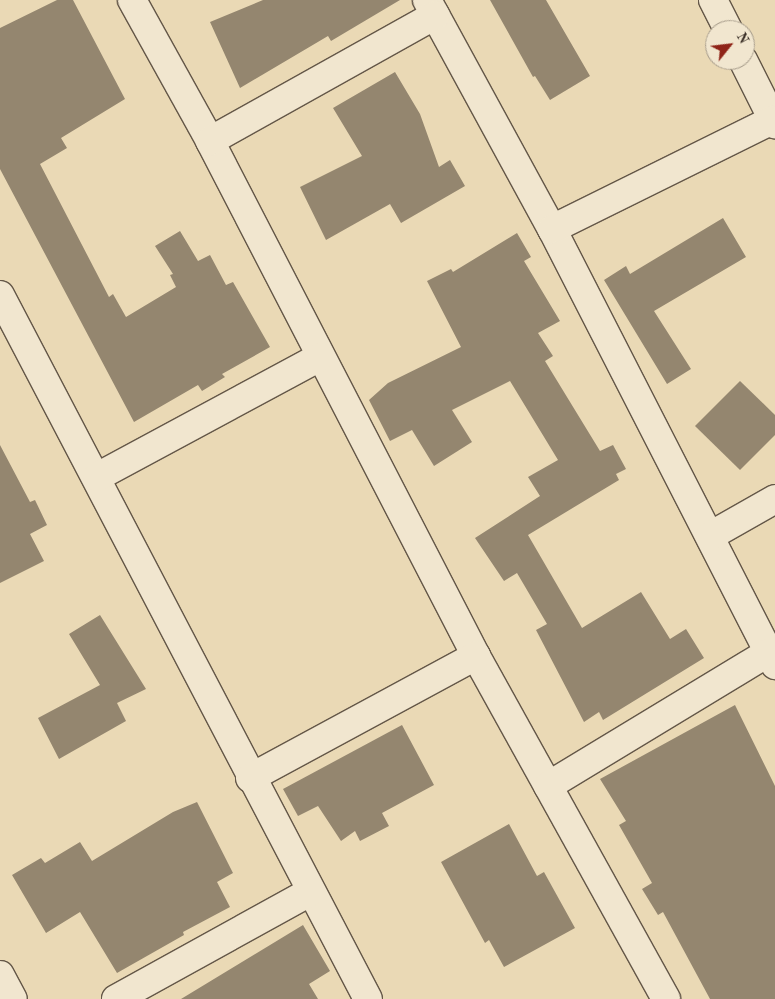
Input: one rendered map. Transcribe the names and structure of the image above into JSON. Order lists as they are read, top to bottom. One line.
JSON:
{"north":"top right"}
